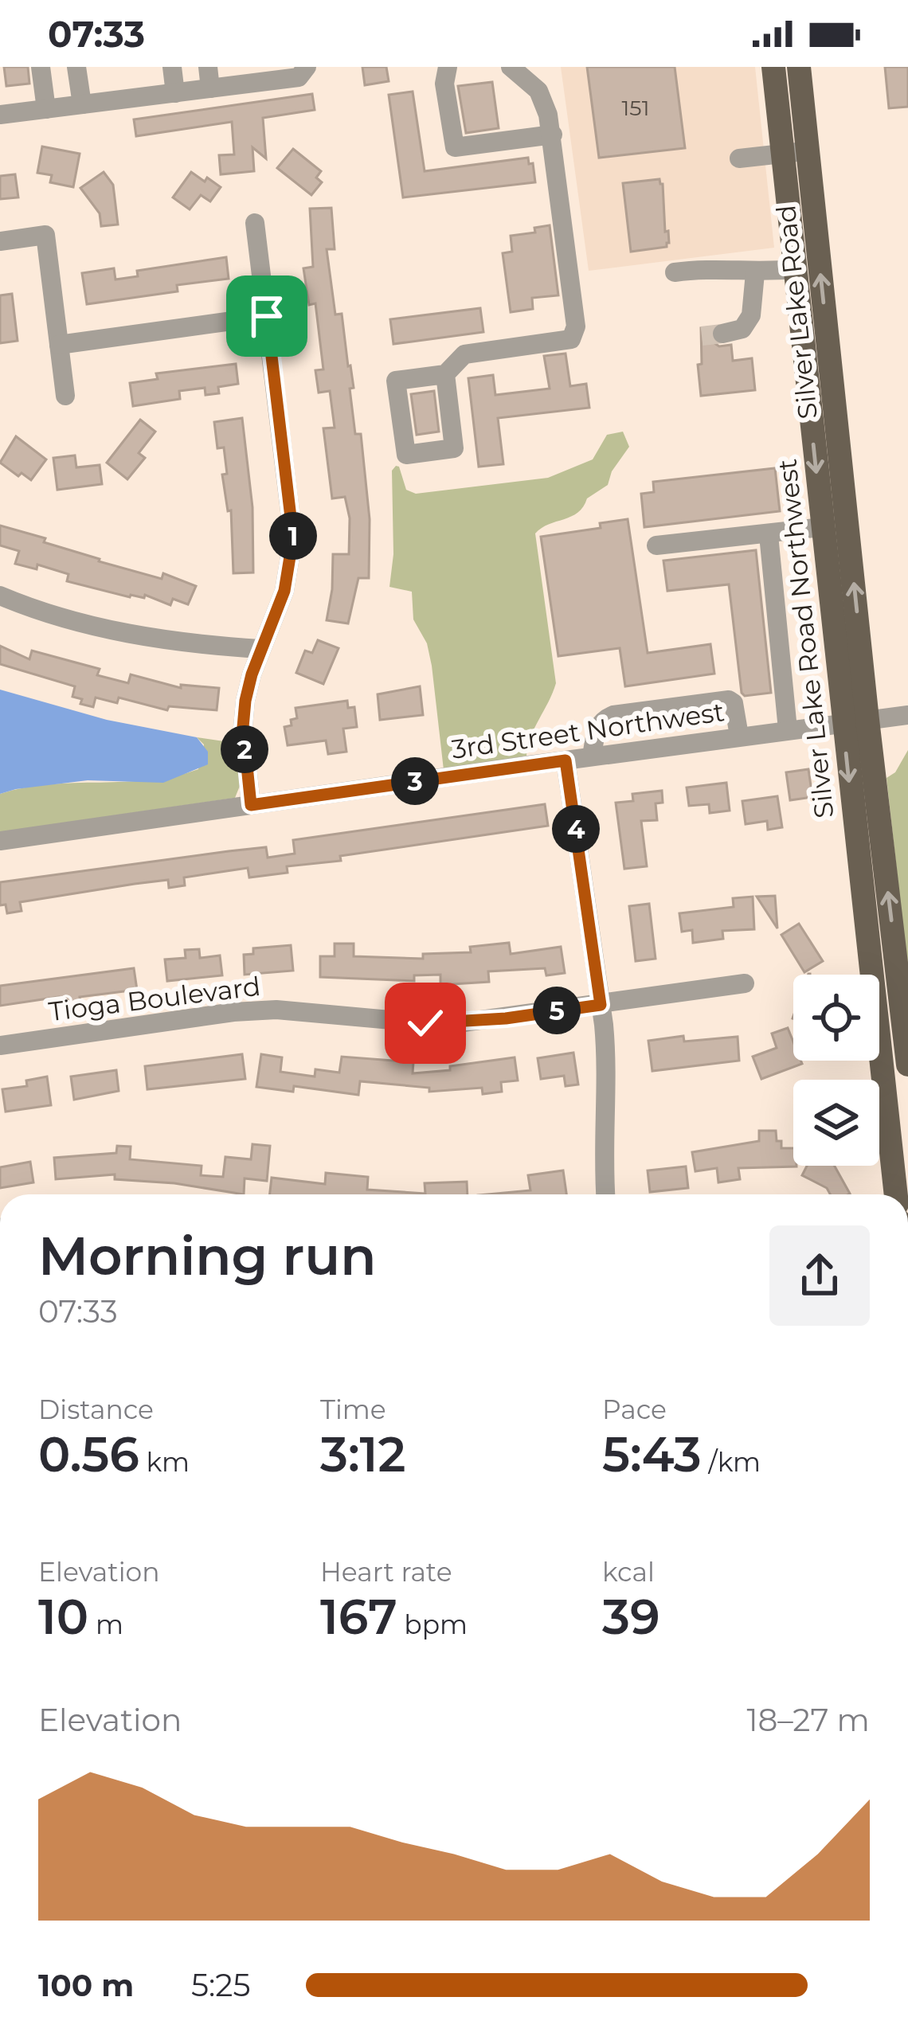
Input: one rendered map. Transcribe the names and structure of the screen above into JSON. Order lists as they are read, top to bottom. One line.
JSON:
{"streets":{"main road":["Silver Lake Road","Silver Lake Road Northwest"],"street":["3rd Street Northwest","Tioga Boulevard"]},"crossings":[["Silver Lake Road","Silver Lake Road Northwest"],["Silver Lake Road","3rd Street Northwest"],["Silver Lake Road Northwest","3rd Street Northwest"]],"one_way":["Silver Lake Road","Silver Lake Road Northwest"],"house_numbers":["151"],"page":{"status":"07:33","pins":["1","2","3","4","5"],"heading":["Morning run","07:33"],"stats":[["Distance","0.56 km"],["Time","3:12"],["Pace","5:43 /km"],["Elevation","10 m"],["Heart rate","167 bpm"],["kcal","39"]],"chart":["Elevation","18–27 m"],"list":[{"name":"100 m","note":"5:25"}]}}
